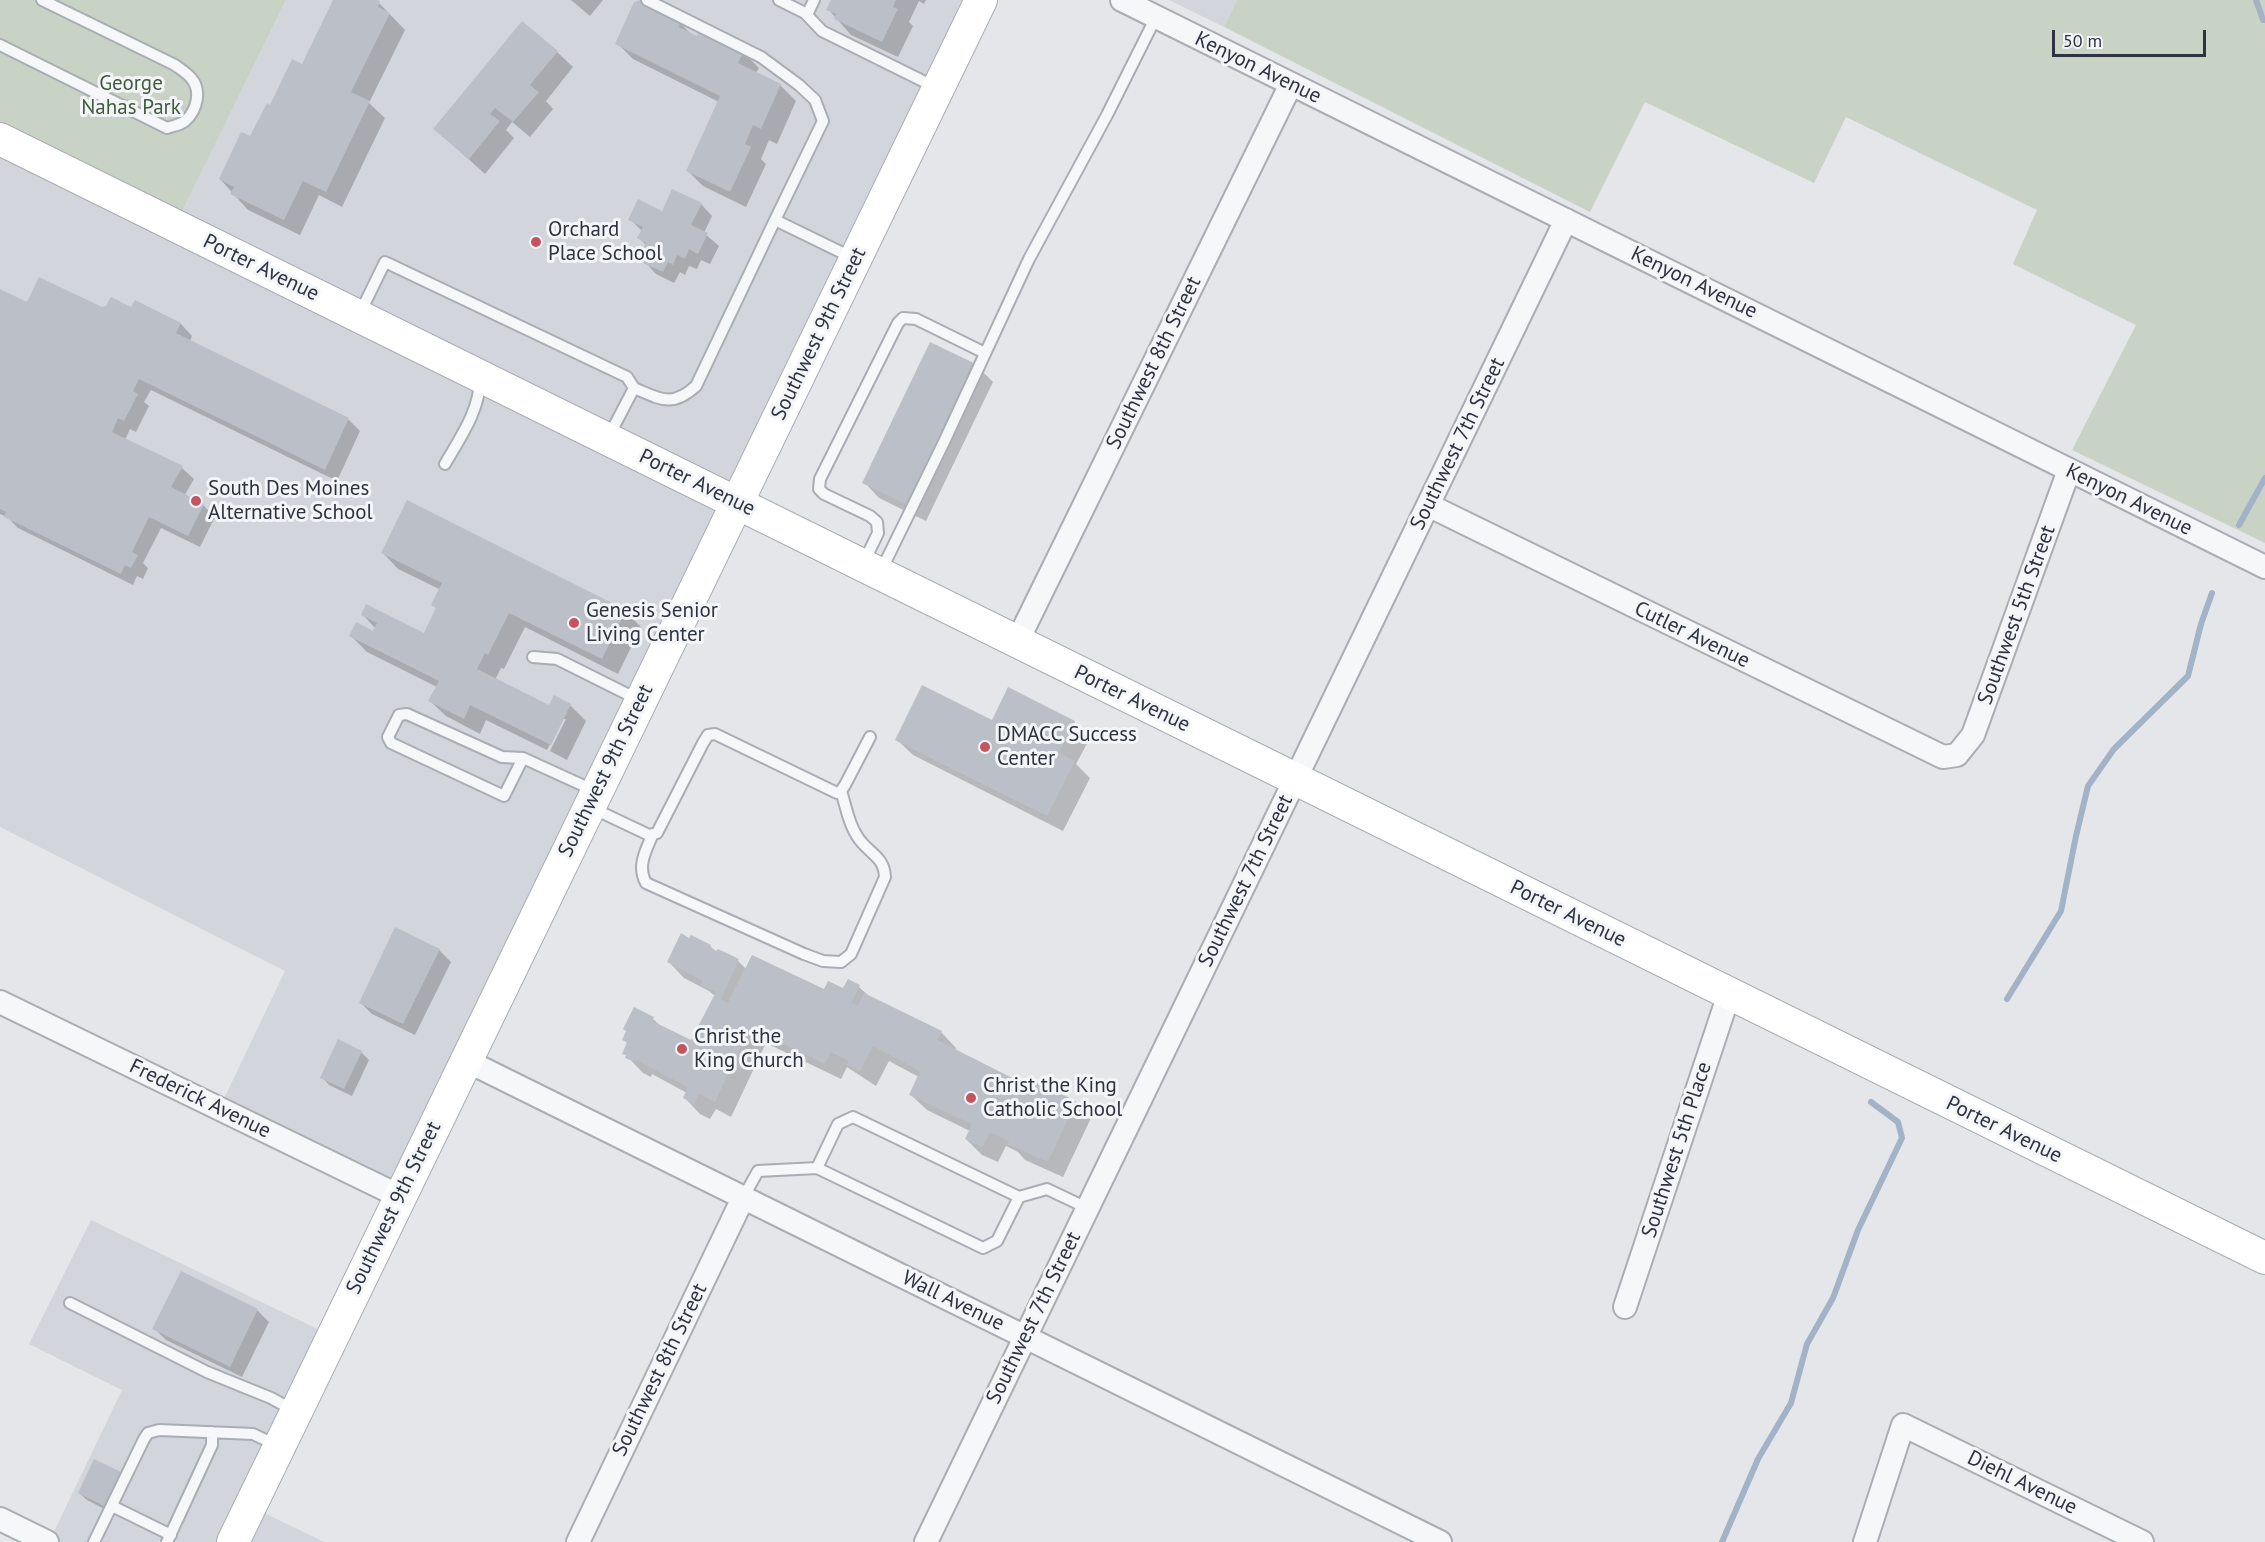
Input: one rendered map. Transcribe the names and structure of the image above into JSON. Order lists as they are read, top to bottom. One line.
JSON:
{"streets":{"street":["Kenyon Avenue","Porter Avenue","Southwest 9th Street","Southwest 8th Street","Southwest 7th Street","Southwest 5th Street","Cutler Avenue","Frederick Avenue","Southwest 5th Place","Wall Avenue","Diehl Avenue"]},"crossings":[["Kenyon Avenue","Southwest 8th Street"],["Kenyon Avenue","Southwest 7th Street"],["Kenyon Avenue","Southwest 5th Street"],["Porter Avenue","Southwest 9th Street"],["Porter Avenue","Southwest 8th Street"],["Porter Avenue","Southwest 7th Street"],["Porter Avenue","Southwest 5th Place"],["Southwest 9th Street","Frederick Avenue"],["Southwest 9th Street","Wall Avenue"],["Southwest 8th Street","Wall Avenue"],["Southwest 7th Street","Cutler Avenue"],["Southwest 7th Street","Wall Avenue"],["Southwest 5th Street","Cutler Avenue"]],"parks":["George Nahas Park"],"places":["Orchard Place School","South Des Moines Alternative School","Genesis Senior Living Center","DMACC Success Center","Christ the King Church","Christ the King Catholic School"],"scale_bar":"50 m"}
